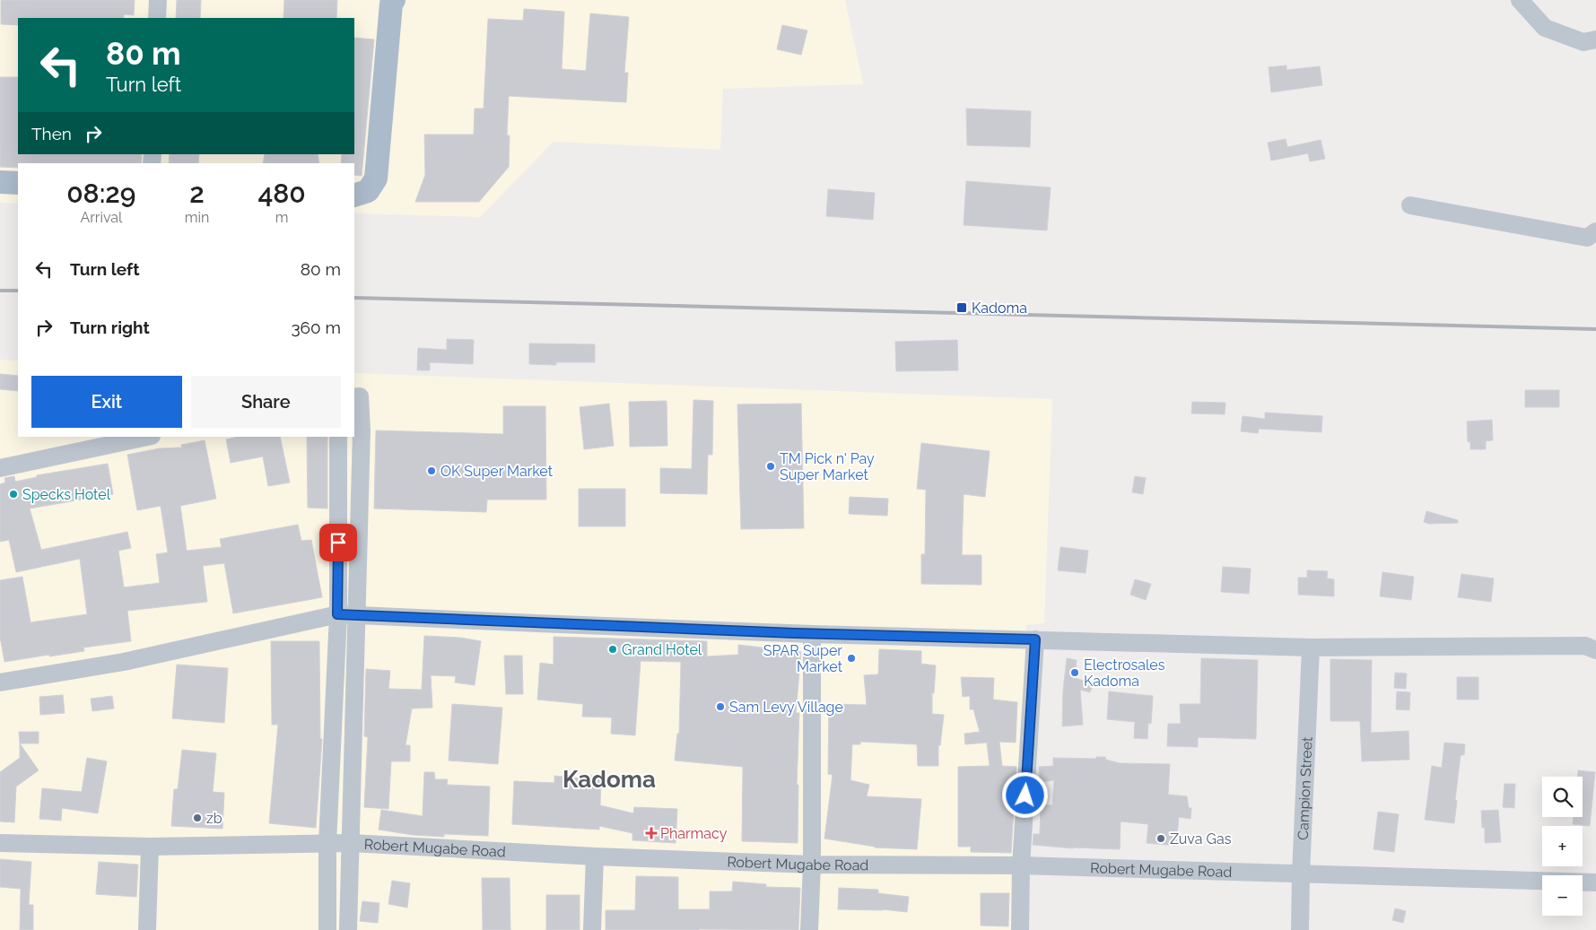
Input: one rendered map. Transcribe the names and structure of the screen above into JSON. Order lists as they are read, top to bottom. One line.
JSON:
{"streets":{"street":["Campion Street","Robert Mugabe Road"]},"crossings":[["Campion Street","Robert Mugabe Road"]],"districts":["Kadoma"],"places":{"transit":["Kadoma"],"other":["TM Pick n' Pay Super Market","OK Super Market","Specks Hotel","Grand Hotel","SPAR Super Market","Electrosales Kadoma","Sam Levy Village","zb","Zuva Gas"],"health":["Pharmacy"]},"page":{"turn":["80 m","Turn left"],"then":"Then","eta":["08:29","Arrival","2","min","480","m"],"list":[{"name":"Turn left","value":"80 m"},{"name":"Turn right","value":"360 m"}],"buttons":["Exit","Share"],"map_buttons":["+","−"]}}
